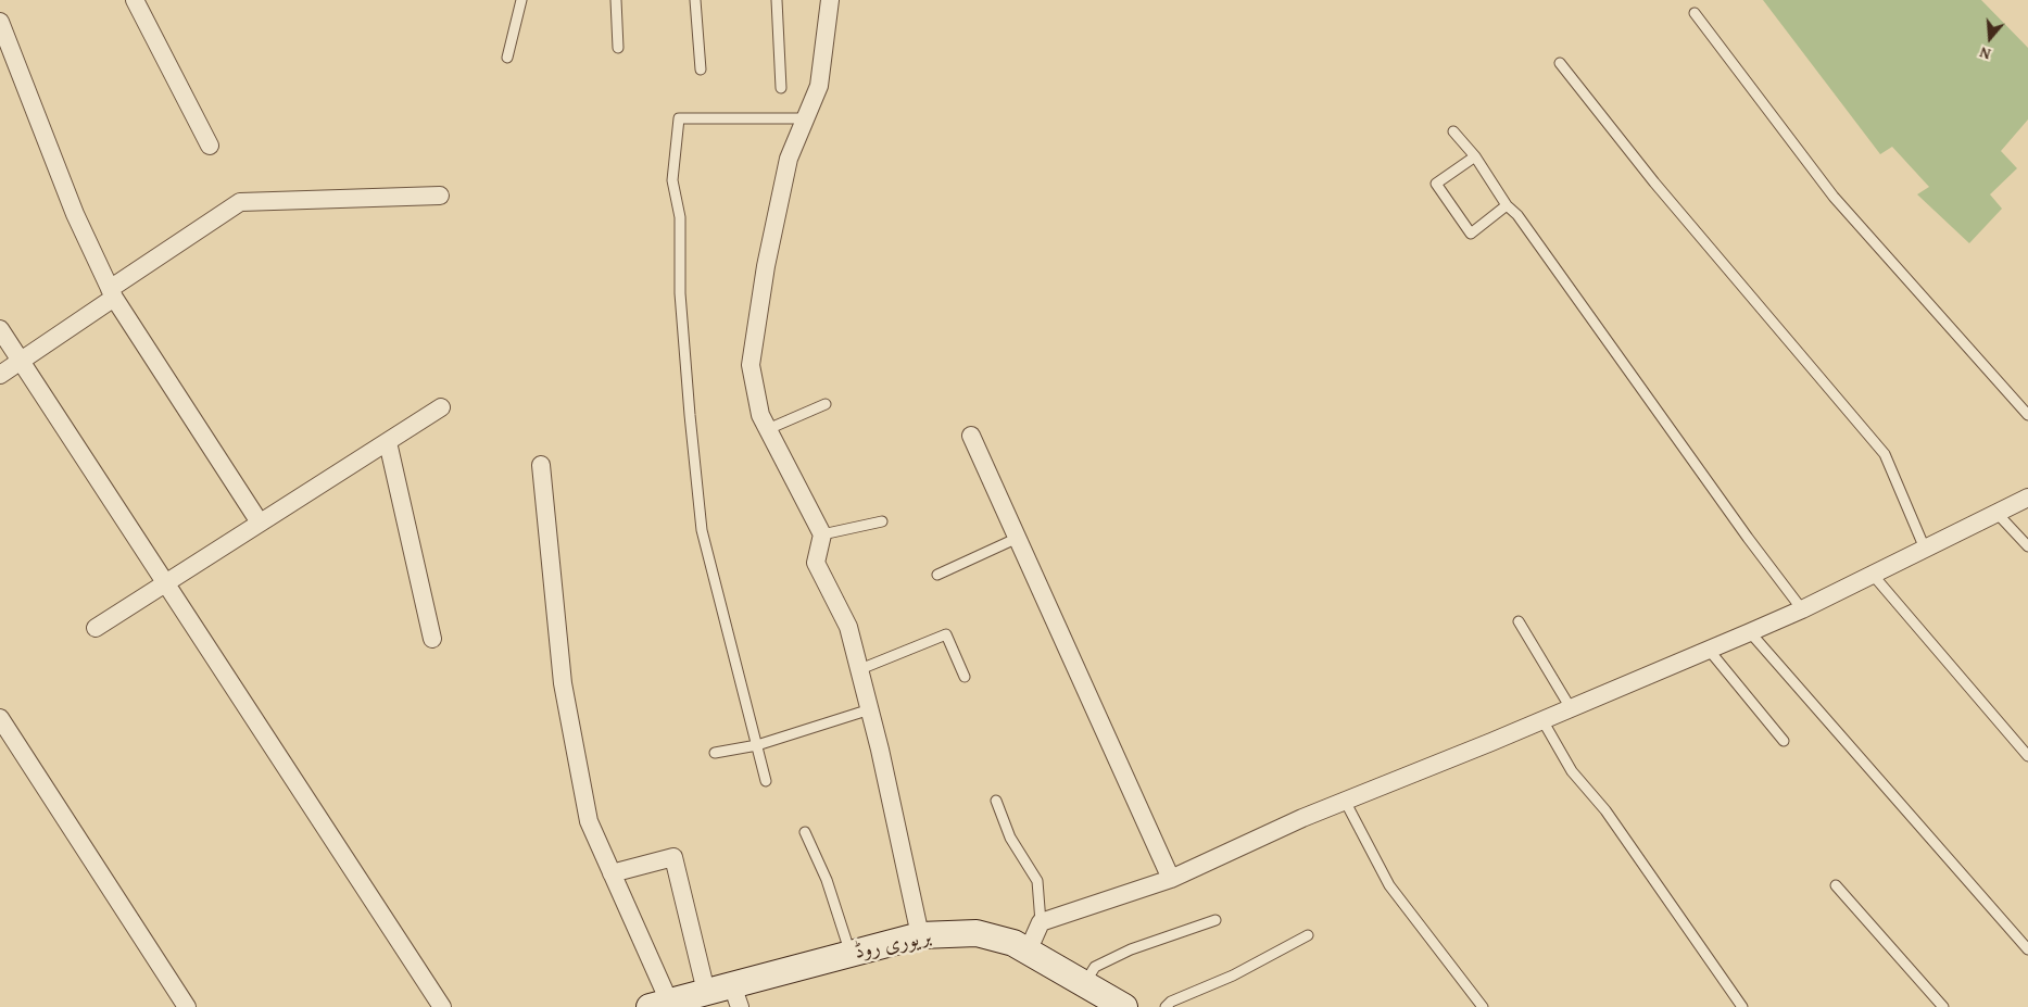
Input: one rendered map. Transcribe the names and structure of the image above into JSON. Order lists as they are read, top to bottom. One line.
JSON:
{"streets":{"main road":["بریوری روڈ"]},"north":"bottom"}
